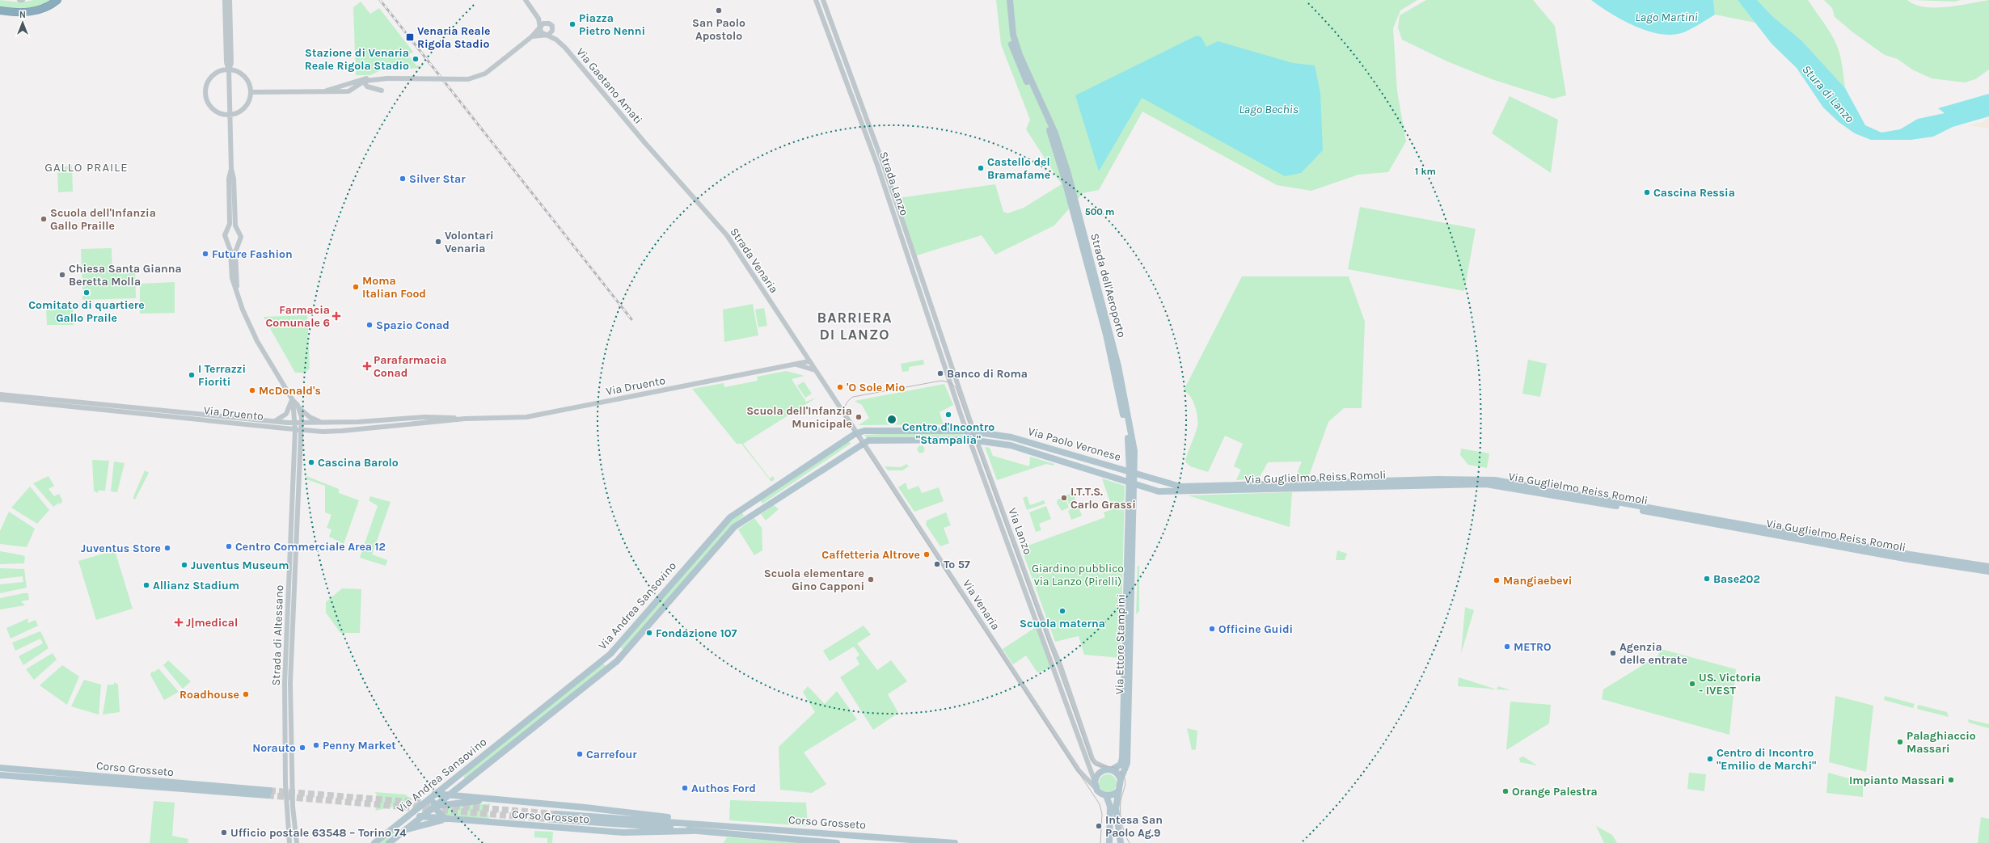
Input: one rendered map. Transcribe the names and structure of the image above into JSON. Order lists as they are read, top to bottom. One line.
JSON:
{"streets":{"main road":["Strada dell'Aeroporto","Via Paolo Veronese","Via Guglielmo Reiss Romoli","Via Andrea Sansovino","Via Ettore Stampini","Corso Grosseto"],"street":["Via Gaetano Amati","Strada Lanzo","Strada Venaria","Via Druento","Via Lanzo","Via Venaria","Strada di Altessano"]},"crossings":[["Via Gaetano Amati","Strada Venaria"],["Strada Lanzo","Via Lanzo"],["Strada Venaria","Via Druento"],["Strada Venaria","Via Venaria"],["Strada dell'Aeroporto","Via Ettore Stampini"],["Via Druento","Strada di Altessano"],["Via Paolo Veronese","Via Guglielmo Reiss Romoli"],["Via Paolo Veronese","Via Lanzo"],["Via Paolo Veronese","Via Venaria"],["Via Paolo Veronese","Via Andrea Sansovino"],["Via Paolo Veronese","Via Ettore Stampini"],["Via Lanzo","Via Venaria"],["Via Lanzo","Via Ettore Stampini"],["Via Venaria","Via Andrea Sansovino"],["Via Venaria","Via Ettore Stampini"],["Via Andrea Sansovino","Corso Grosseto"]],"districts":["GALLO PRAILE","BARRIERA DI LANZO"],"water":["Lago Martini","Stura di Lanzo","Lago Bechis"],"parks":["Giardino pubblico via Lanzo (Pirelli)"],"places":{"other":["San Paolo Apostolo","Piazza Pietro Nenni","Stazione di Venaria Reale Rigola Stadio","Castello del Bramafame","Silver Star","Cascina Ressia","Scuola dell'Infanzia Gallo Praille","Volontari Venaria","Future Fashion","Chiesa Santa Gianna Beretta Molla","Moma Italian Food","Comitato di quartiere Gallo Praile","Spazio Conad","Banco di Roma","I Terrazzi Fioriti","'O Sole Mio","McDonald's","Centro d'Incontro \"Stampalia\"","Scuola dell'Infanzia Municipale","Cascina Barolo","I.T.T.S. Carlo Grassi","Centro Commerciale Area 12","Juventus Store","Caffetteria Altrove","To 57","Juventus Museum","Base202","Scuola elementare Gino Capponi","Mangiaebevi","Allianz Stadium","Scuola materna","Officine Guidi","Fondazione 107","METRO","Agenzia delle entrate","US. Victoria - IVEST","Roadhouse","Palaghiaccio Massari","Penny Market","Norauto","Carrefour","Centro di Incontro \"Emilio de Marchi\"","Impianto Massari","Authos Ford","Orange Palestra","Intesa San Paolo Ag.9","Ufficio postale 63548 – Torino 74"],"transit":["Venaria Reale Rigola Stadio"],"health":["Farmacia Comunale 6","Parafarmacia Conad","J|medical"]},"north":"top","rings":["1 km","500 m"]}
